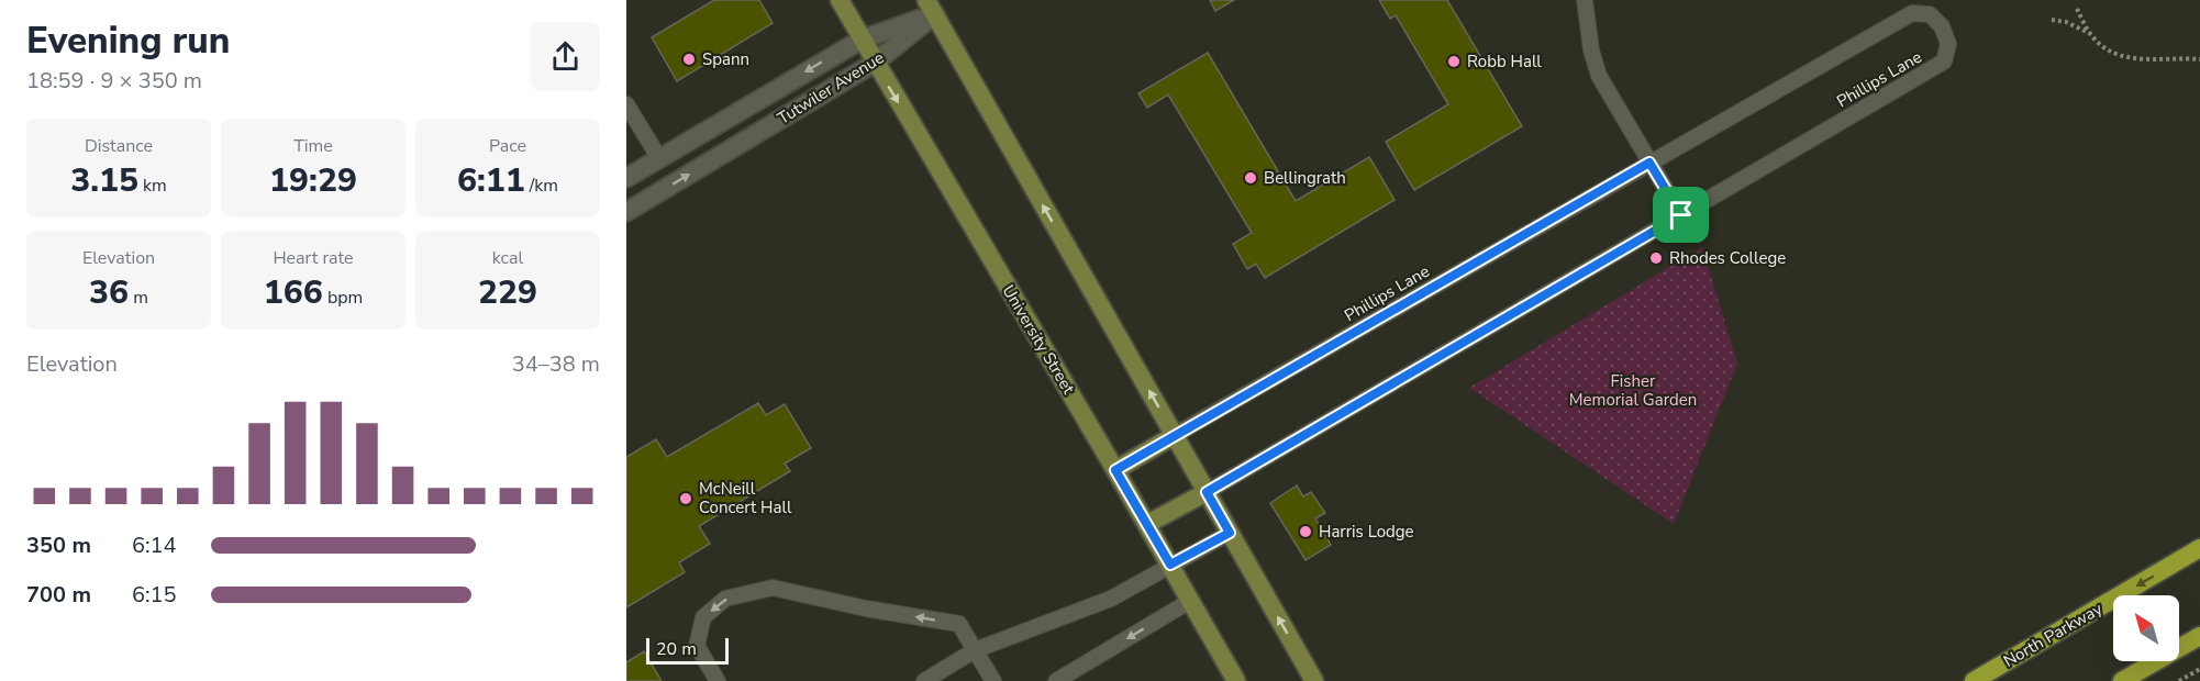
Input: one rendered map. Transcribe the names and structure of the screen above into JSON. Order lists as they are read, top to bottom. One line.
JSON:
{"streets":{"main road":["University Street","North Parkway"],"street":["Tutwiler Avenue"],"lane":["Phillips Lane"]},"crossings":[["Tutwiler Avenue","University Street"]],"parks":["Fisher Memorial Garden"],"places":["Spann","Robb Hall","Bellingrath","Rhodes College","McNeill Concert Hall","Harris Lodge"],"scale_bar":"20 m","north":"top left","page":{"heading":["Evening run","18:59 · 9 × 350 m"],"stats":[["Distance","3.15 km"],["Time","19:29"],["Pace","6:11 /km"],["Elevation","36 m"],["Heart rate","166 bpm"],["kcal","229"]],"chart":["Elevation","34–38 m"],"list":[{"name":"350 m","note":"6:14"},{"name":"700 m","note":"6:15"}],"scale":"20 m"}}
